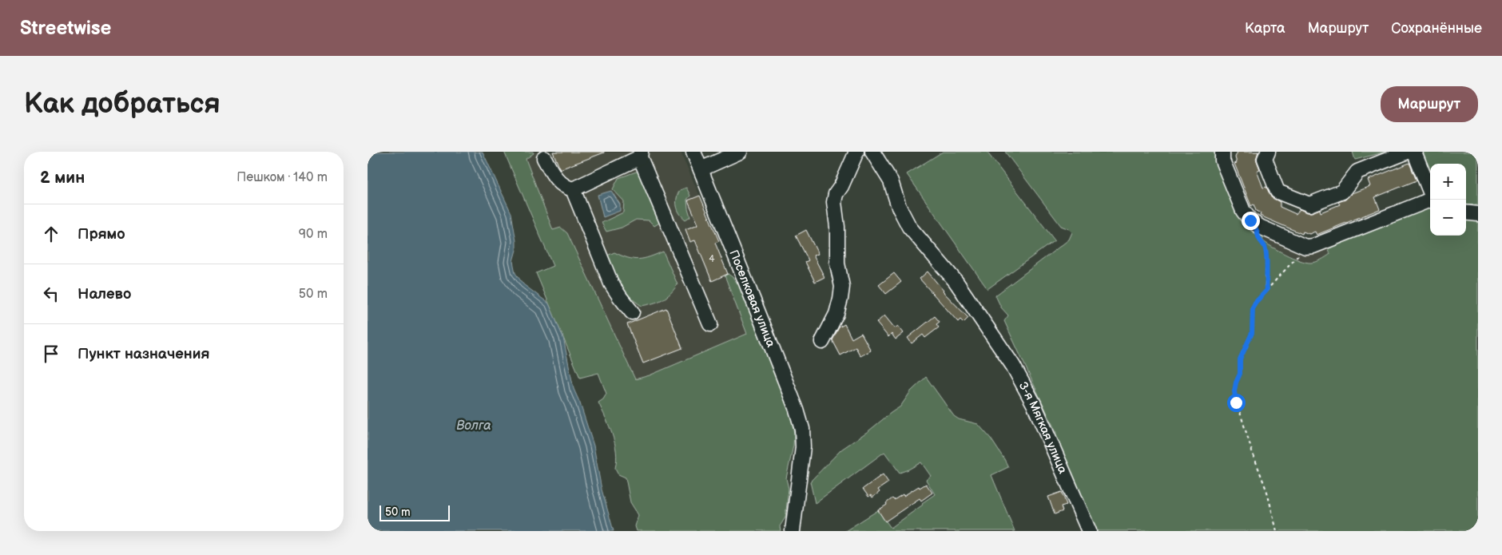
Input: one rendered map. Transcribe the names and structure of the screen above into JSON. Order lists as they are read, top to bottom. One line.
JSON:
{"streets":{"street":["Поселковая улица","3-я Мягкая улица"]},"water":["Волга"],"house_numbers":["4"],"scale_bar":"50 m","page":{"header":"Streetwise","nav":["Карта","Маршрут","Сохранённые"],"buttons":"Маршрут","title":"Как добраться","heading":["2 мин","Пешком · 140 m"],"map_buttons":["+","−"],"list":[["Прямо","90 m"],["Налево","50 m"],"Пункт назначения"],"scale":"50 m"}}
